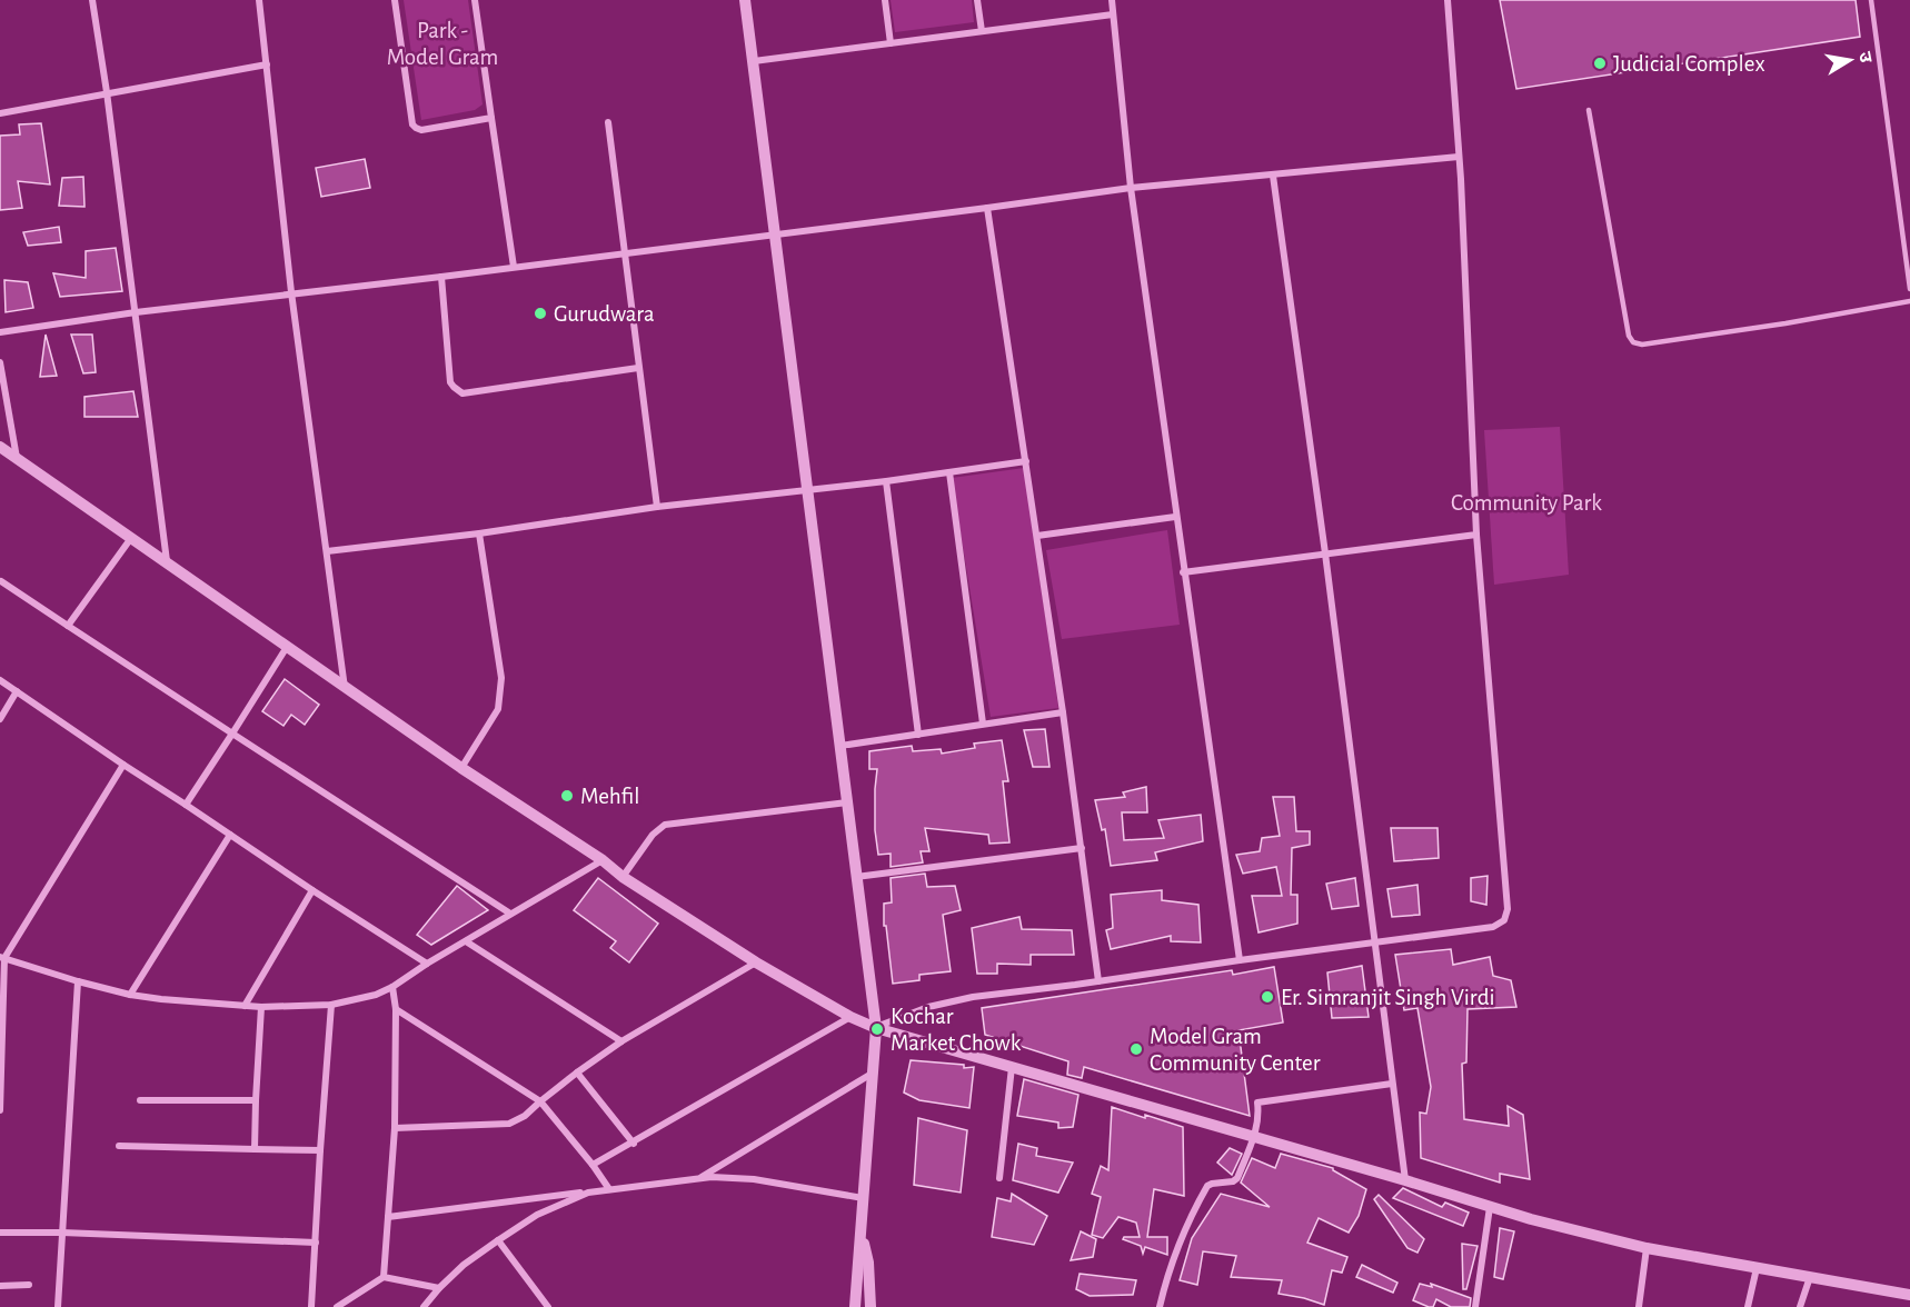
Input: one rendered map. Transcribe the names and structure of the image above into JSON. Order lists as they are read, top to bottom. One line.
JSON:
{"parks":["Park - Model Gram","Community Park"],"places":["Judicial Complex","Gurudwara","Mehfil","Er. Simranjit Singh Virdi","Kochar Market Chowk","Model Gram Community Center"],"north":"right"}
